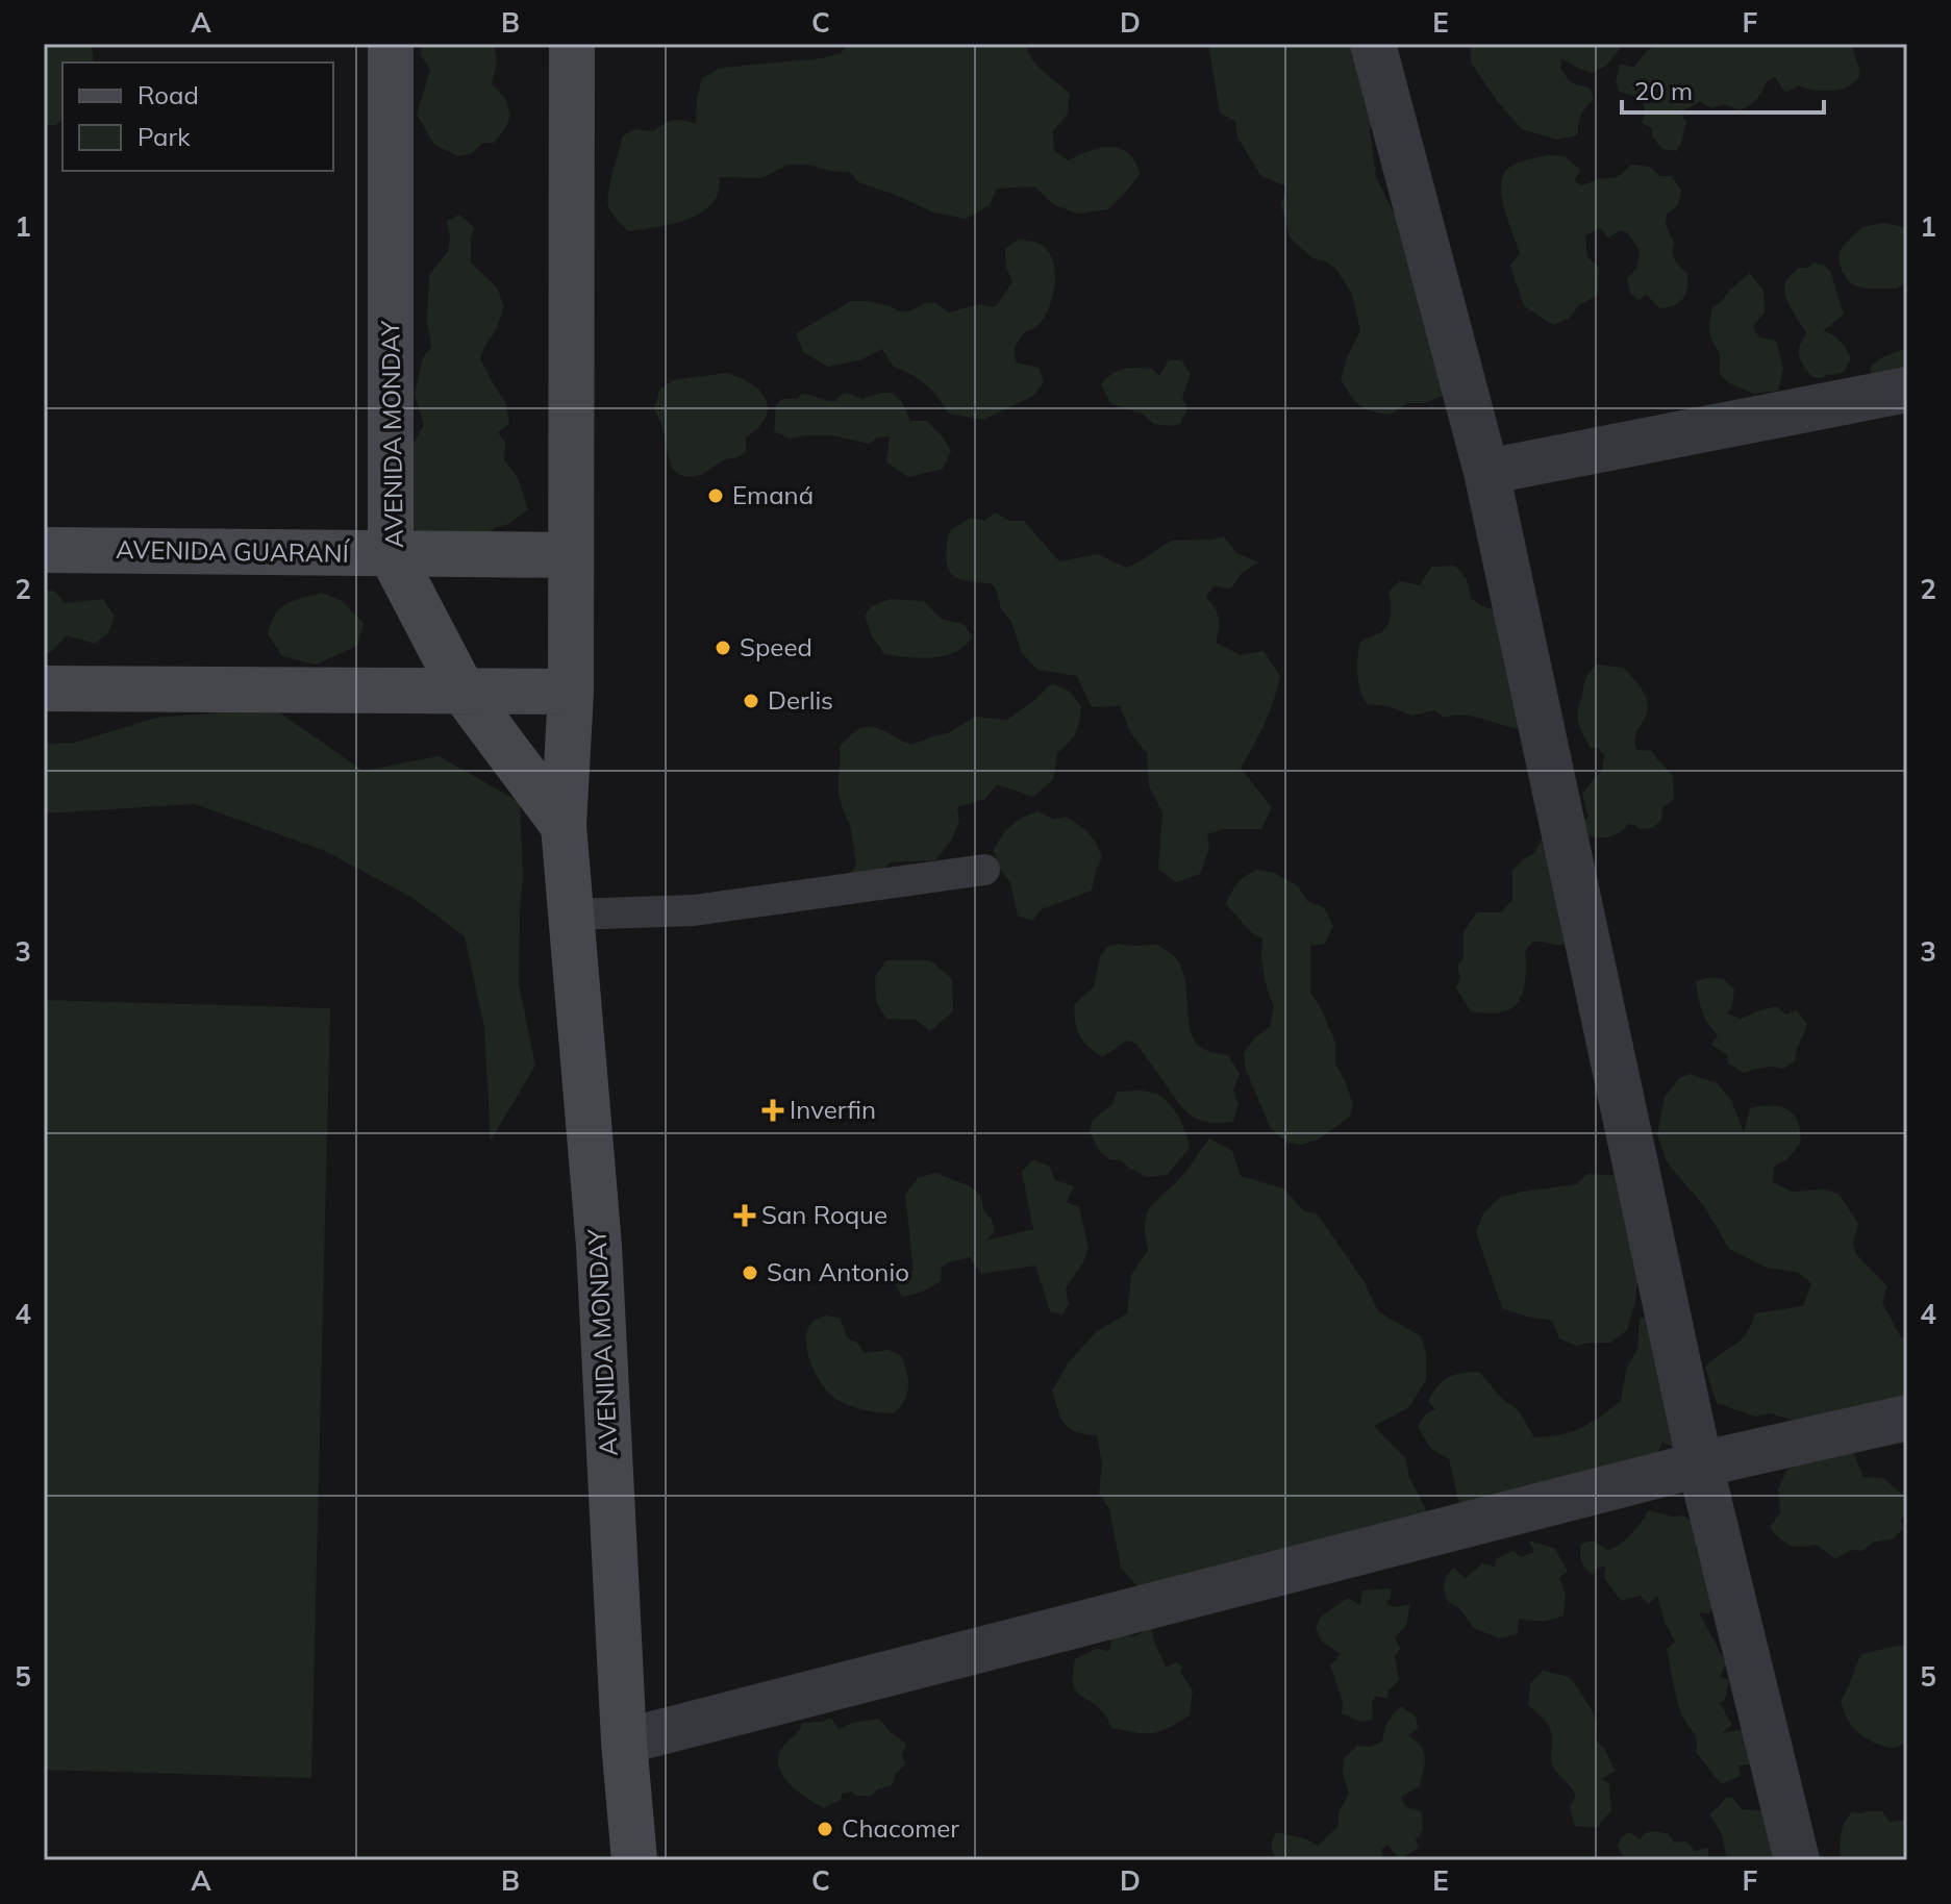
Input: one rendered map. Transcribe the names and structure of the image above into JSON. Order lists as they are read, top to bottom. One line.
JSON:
{"streets":{"main road":["AVENIDA MONDAY","AVENIDA GUARANÍ"]},"crossings":[["AVENIDA MONDAY","AVENIDA GUARANÍ"]],"places":{"other":["Emaná","Speed","Derlis","San Antonio","Chacomer"],"health":["Inverfin","San Roque"]},"legend":["Road","Park"],"scale_bar":"20 m","grid":{"columns":["A","B","C","D","E","F"],"rows":["1","2","3","4","5"]}}
